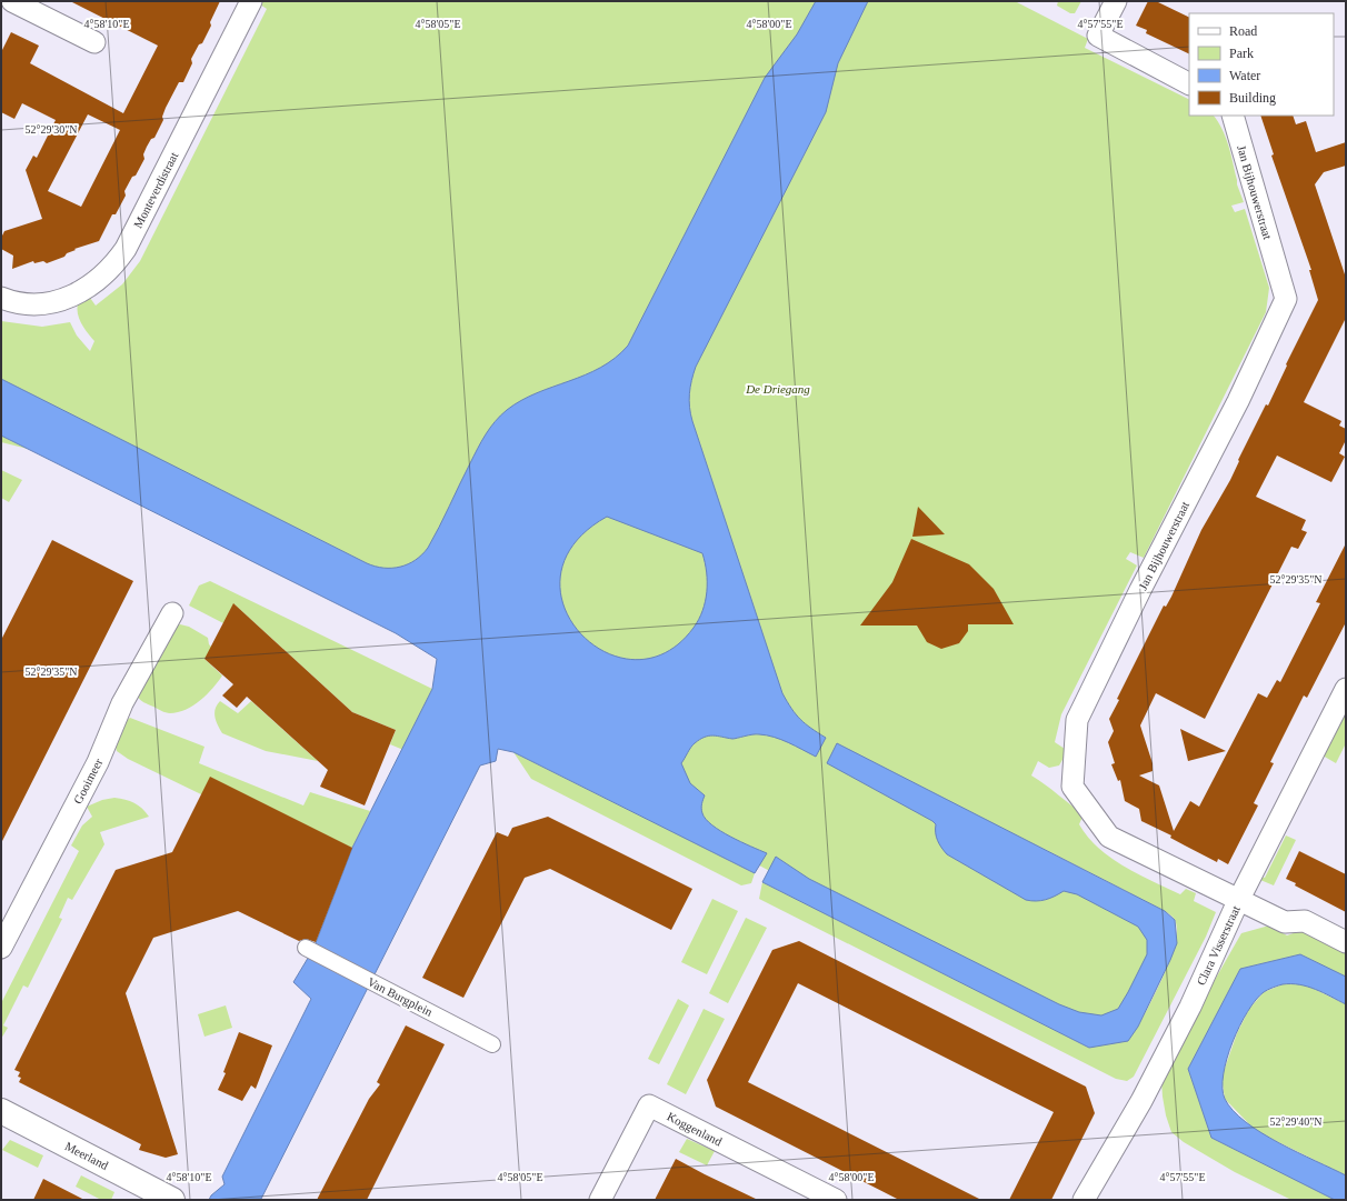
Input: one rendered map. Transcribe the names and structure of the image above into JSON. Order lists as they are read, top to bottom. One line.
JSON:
{"streets":{"street":["Monteverdistraat","Jan Bijhouwerstraat","Gooimeer","Clara Visserstraat","Van Burgplein","Koggenland","Meerland"]},"crossings":[["Jan Bijhouwerstraat","Clara Visserstraat"]],"parks":["De Driegang"],"legend":["Road","Park","Water","Building"],"coordinates":["4°58'10\"E","4°58'05\"E","4°58'00\"E","4°57'55\"E","52°29'30\"N","52°29'35\"N","52°29'40\"N"]}
